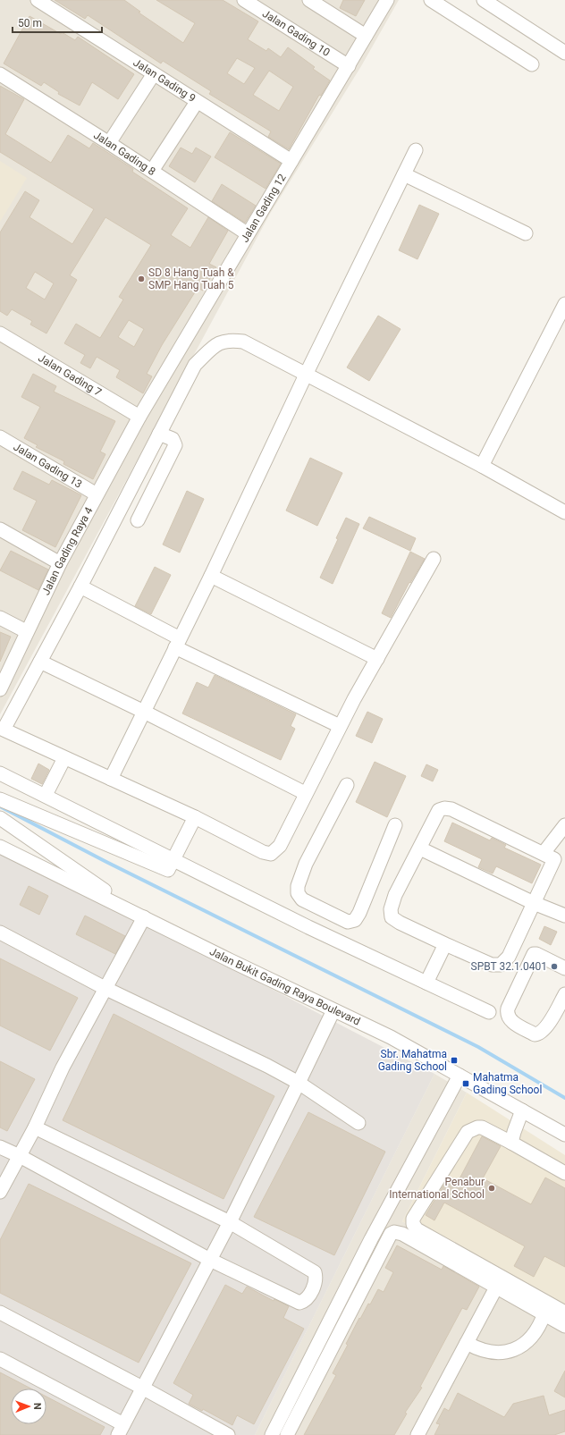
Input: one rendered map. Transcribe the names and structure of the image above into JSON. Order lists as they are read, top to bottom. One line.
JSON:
{"streets":{"street":["Jalan Gading 10","Jalan Gading 9","Jalan Gading 8","Jalan Gading 12","Jalan Gading 7","Jalan Gading 13","Jalan Gading Raya 4","Jalan Bukit Gading Raya Boulevard"]},"crossings":[["Jalan Gading 10","Jalan Gading 12"],["Jalan Gading 9","Jalan Gading 12"],["Jalan Gading 8","Jalan Gading 12"],["Jalan Gading 12","Jalan Gading 7"],["Jalan Gading 12","Jalan Gading Raya 4"],["Jalan Gading 7","Jalan Gading Raya 4"],["Jalan Gading 13","Jalan Gading Raya 4"]],"places":{"other":["SD 8 Hang Tuah & SMP Hang Tuah 5","SPBT 32.1.0401","Penabur International School"],"transit":["Sbr. Mahatma Gading School","Mahatma Gading School"]},"scale_bar":"50 m","north":"right"}
